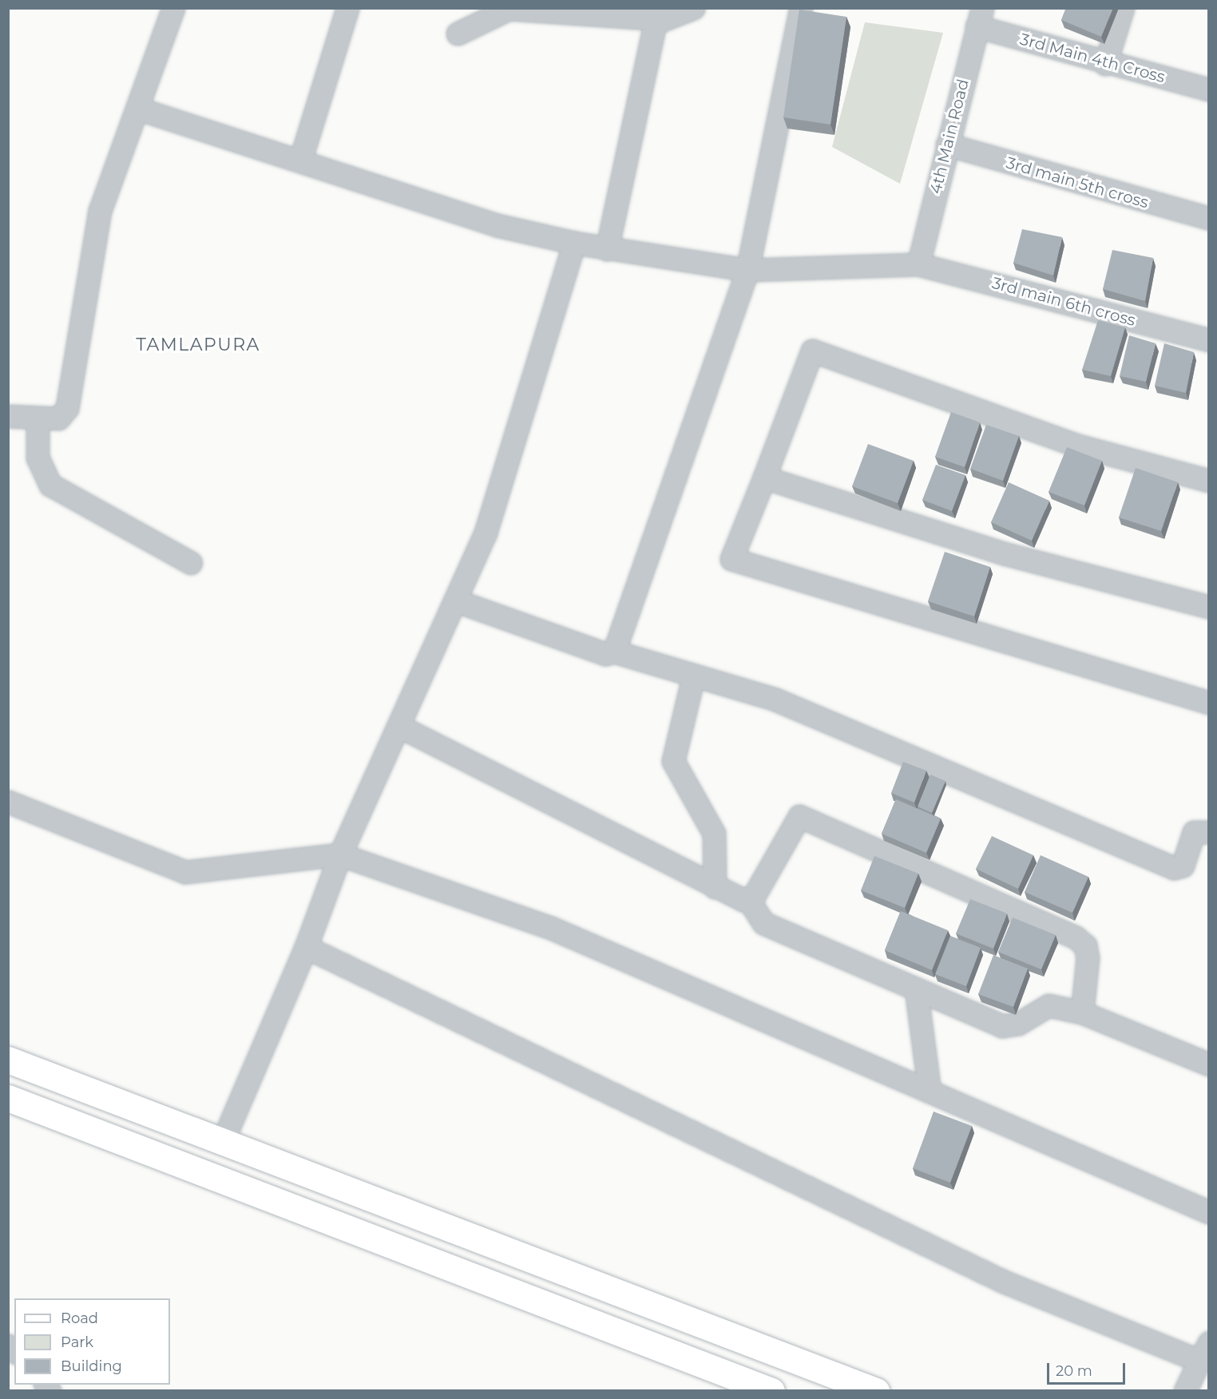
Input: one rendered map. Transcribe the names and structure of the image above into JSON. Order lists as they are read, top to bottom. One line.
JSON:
{"streets":{"street":["3rd Main 4th Cross","4th Main Road","3rd main 5th cross","3rd main 6th cross"]},"crossings":[["3rd Main 4th Cross","4th Main Road"],["4th Main Road","3rd main 5th cross"],["4th Main Road","3rd main 6th cross"]],"districts":["TAMLAPURA"],"legend":["Road","Park","Building"],"scale_bar":"20 m"}
